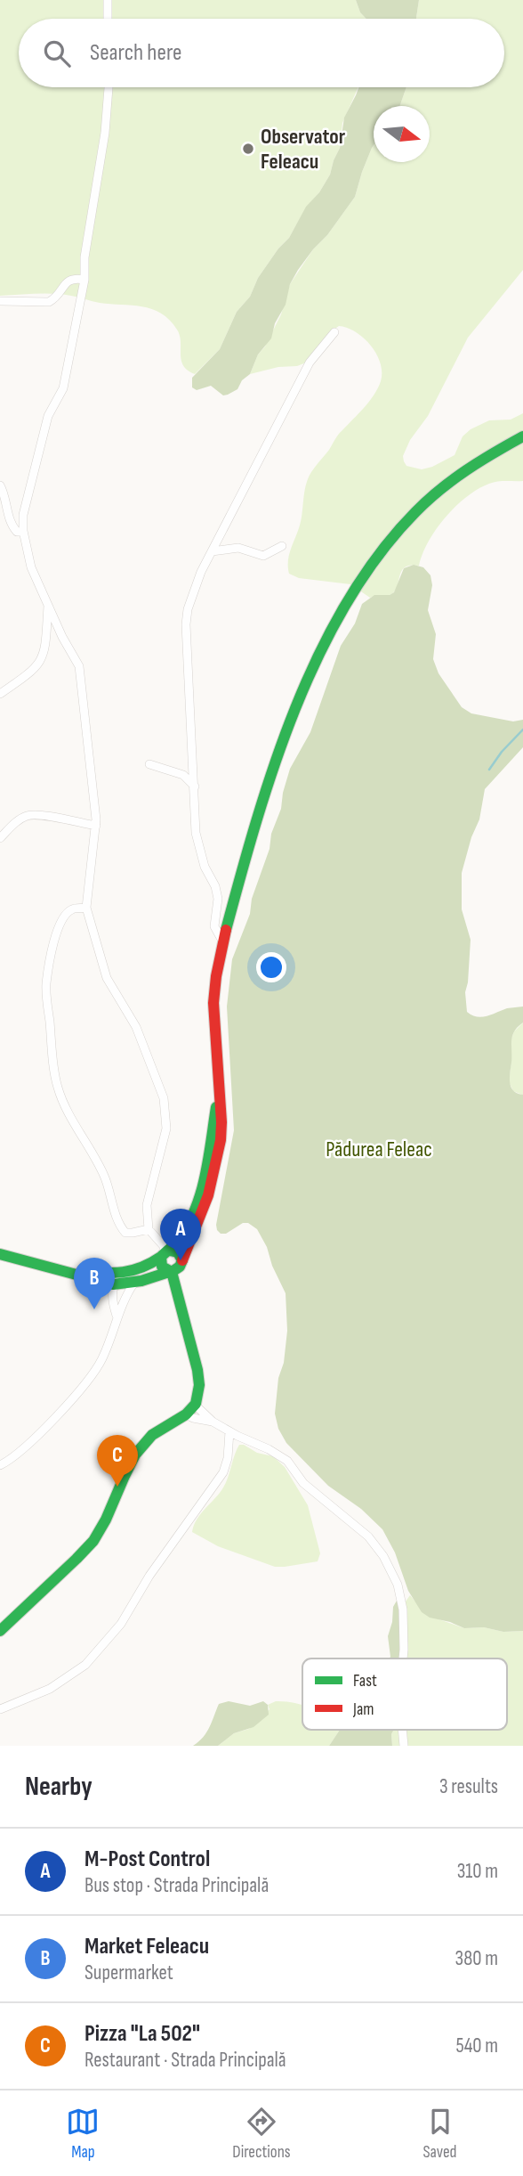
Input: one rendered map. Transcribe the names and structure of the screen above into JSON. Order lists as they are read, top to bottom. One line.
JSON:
{"parks":["Pădurea Feleac"],"places":["Observator Feleacu"],"legend":["Fast","Jam"],"north":"right","page":{"search":"Search here","pins":["A","B","C"],"heading":["Nearby","3 results"],"list":[{"mark":"A","name":"M-Post Control","note":"Bus stop · Strada Principală","value":"310 m"},{"mark":"B","name":"Market Feleacu","note":"Supermarket","value":"380 m"},{"mark":"C","name":"Pizza \"La 502\"","note":"Restaurant · Strada Principală","value":"540 m"}],"nav":["Map","Directions","Saved"]}}
